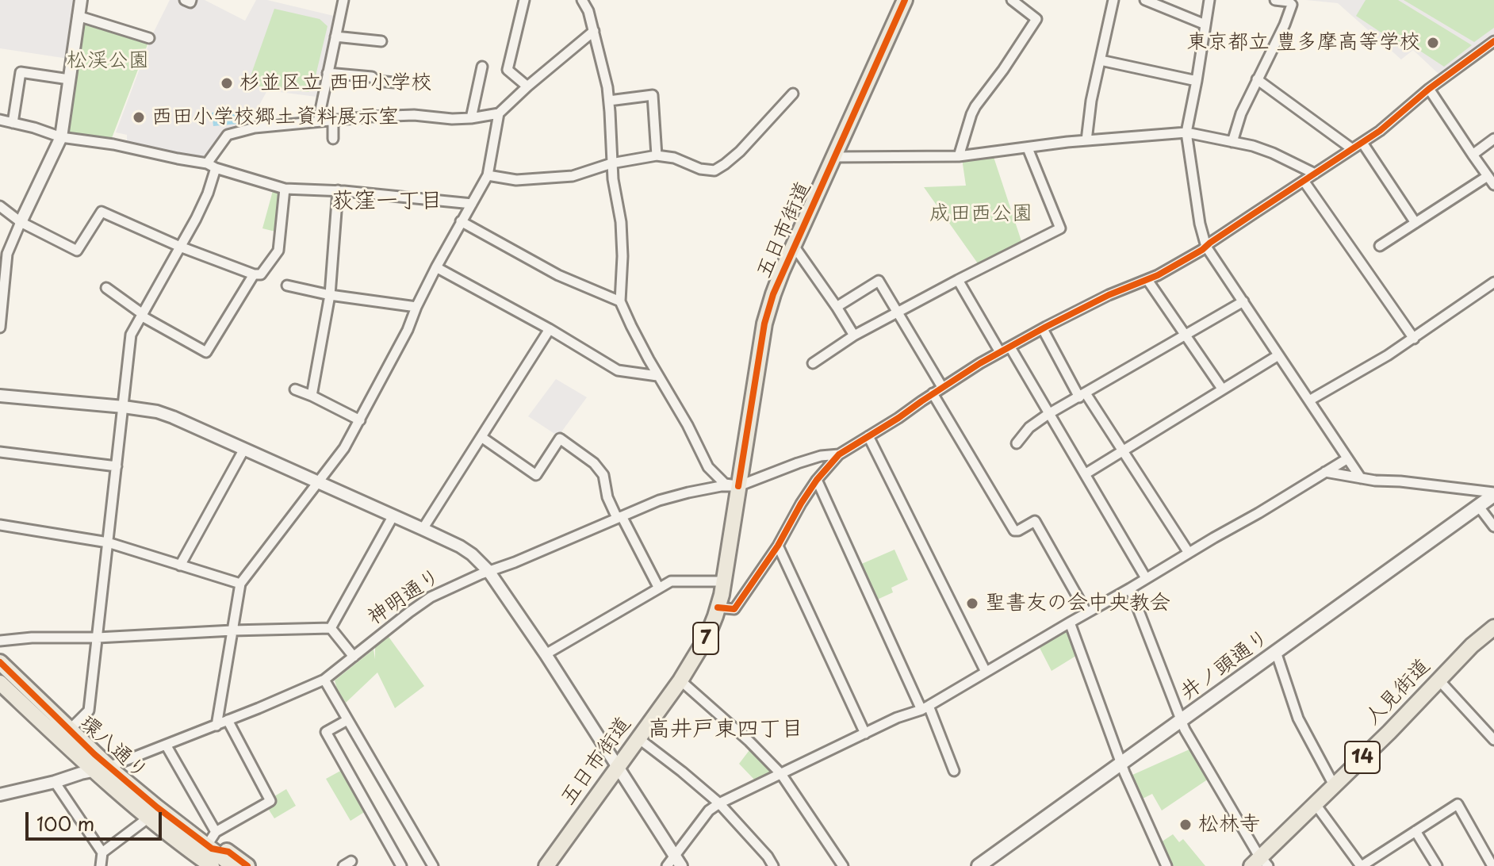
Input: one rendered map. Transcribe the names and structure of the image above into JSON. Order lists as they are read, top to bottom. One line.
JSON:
{"streets":{"main road":["五日市街道","7","井ノ頭通り","人見街道","環八通り","14"],"street":["神明通り"]},"crossings":[["五日市街道","神明通り"],["神明通り","環八通り"]],"districts":["荻窪一丁目","高井戸東四丁目"],"parks":["松渓公園","成田西公園"],"places":["東京都立 豊多摩高等学校","杉並区立 西田小学校","西田小学校郷土資料展示室","聖書友の会中央教会","松林寺"],"scale_bar":"100 m"}
